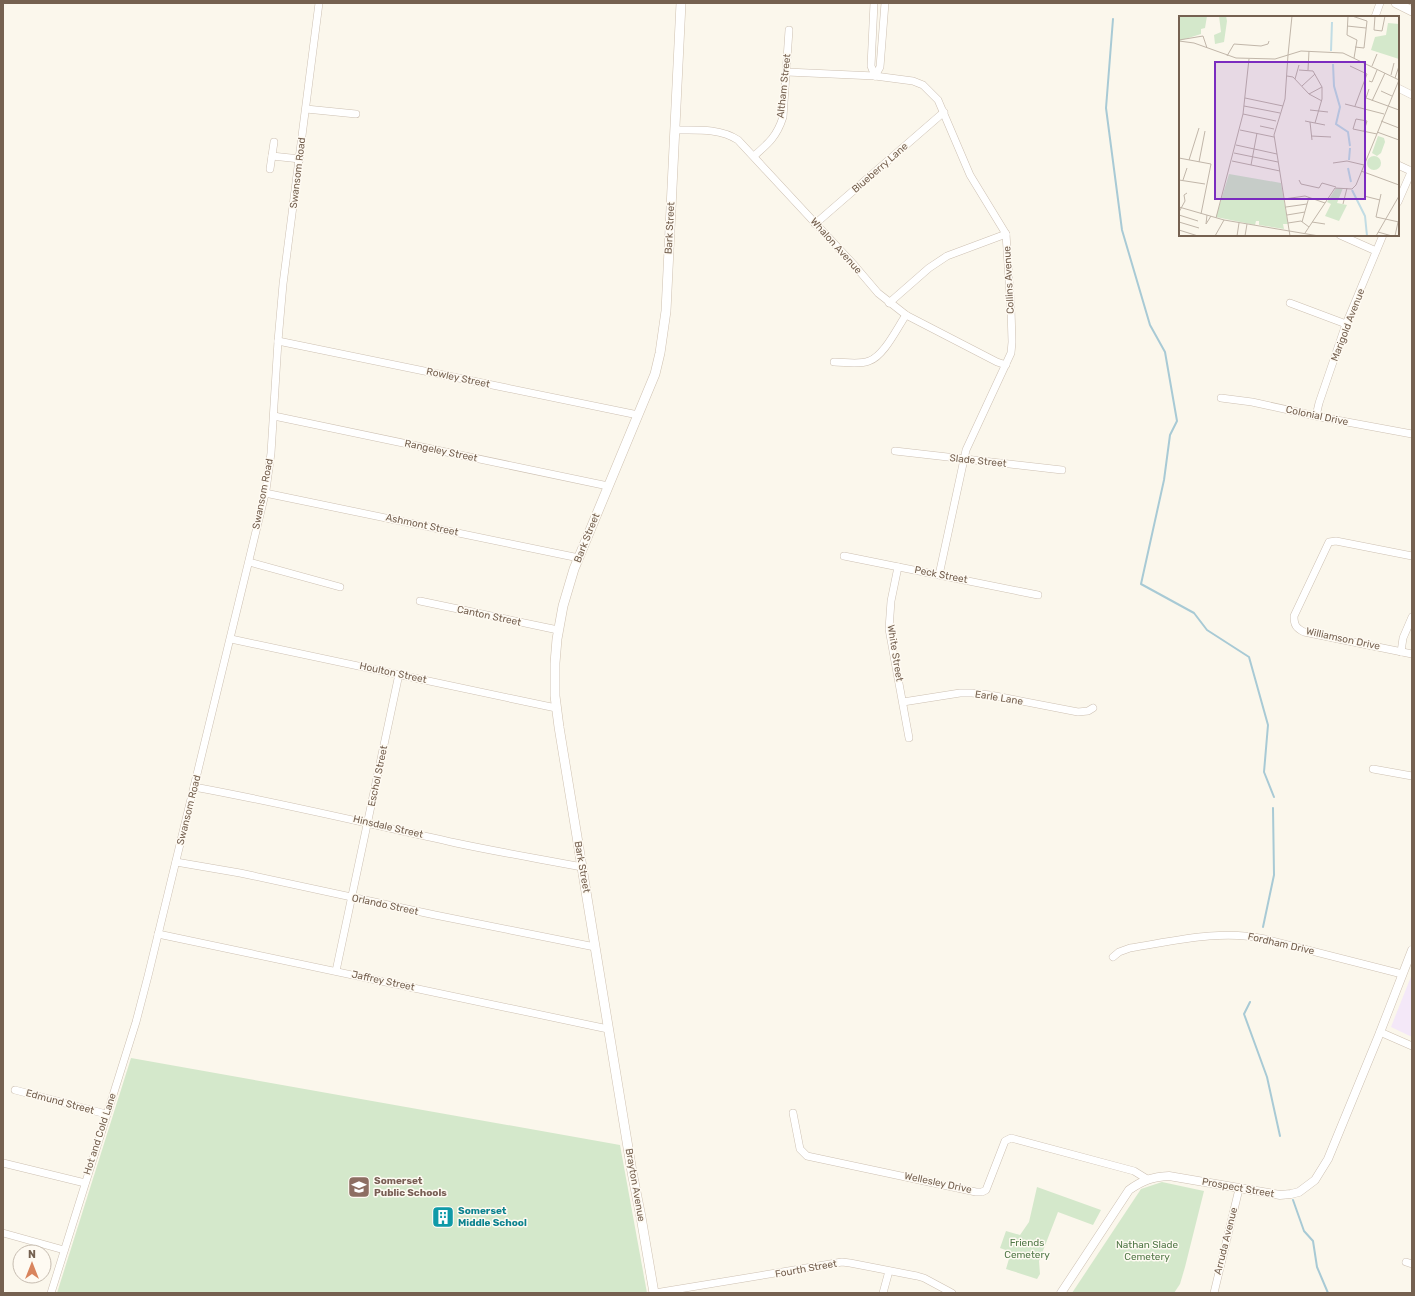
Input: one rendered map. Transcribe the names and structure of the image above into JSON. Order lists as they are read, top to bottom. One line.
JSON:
{"streets":{"main road":["Bark Street","Brayton Avenue"],"street":["Altham Street","Blueberry Lane","Swansom Road","Whalon Avenue","Collins Avenue","Marigold Avenue","Rowley Street","Colonial Drive","Rangeley Street","Slade Street","Ashmont Street","Peck Street","Canton Street","Williamson Drive","White Street","Houlton Street","Earle Lane","Eschol Street","Hinsdale Street","Orlando Street","Fordham Drive","Jaffrey Street","Edmund Street","Hot and Cold Lane","Wellesley Drive","Prospect Street","Arruda Avenue","Fourth Street"]},"crossings":[["Altham Street","Whalon Avenue"],["Altham Street","Collins Avenue"],["Blueberry Lane","Whalon Avenue"],["Blueberry Lane","Collins Avenue"],["Swansom Road","Rowley Street"],["Swansom Road","Rangeley Street"],["Swansom Road","Ashmont Street"],["Swansom Road","Houlton Street"],["Swansom Road","Hinsdale Street"],["Swansom Road","Orlando Street"],["Swansom Road","Jaffrey Street"],["Swansom Road","Hot and Cold Lane"],["Bark Street","Whalon Avenue"],["Bark Street","Rowley Street"],["Bark Street","Rangeley Street"],["Bark Street","Ashmont Street"],["Bark Street","Canton Street"],["Bark Street","Houlton Street"],["Bark Street","Hinsdale Street"],["Bark Street","Orlando Street"],["Bark Street","Jaffrey Street"],["Bark Street","Brayton Avenue"],["Whalon Avenue","Collins Avenue"],["Collins Avenue","Slade Street"],["Collins Avenue","Peck Street"],["Marigold Avenue","Colonial Drive"],["Peck Street","White Street"],["White Street","Earle Lane"],["Houlton Street","Eschol Street"],["Eschol Street","Hinsdale Street"],["Eschol Street","Orlando Street"],["Eschol Street","Jaffrey Street"],["Fordham Drive","Prospect Street"],["Edmund Street","Hot and Cold Lane"],["Wellesley Drive","Prospect Street"],["Brayton Avenue","Fourth Street"],["Prospect Street","Arruda Avenue"]],"parks":["Friends Cemetery","Nathan Slade Cemetery"],"places":{"school or university":["Somerset Public Schools"],"building":["Somerset Middle School"]},"north":"top"}
